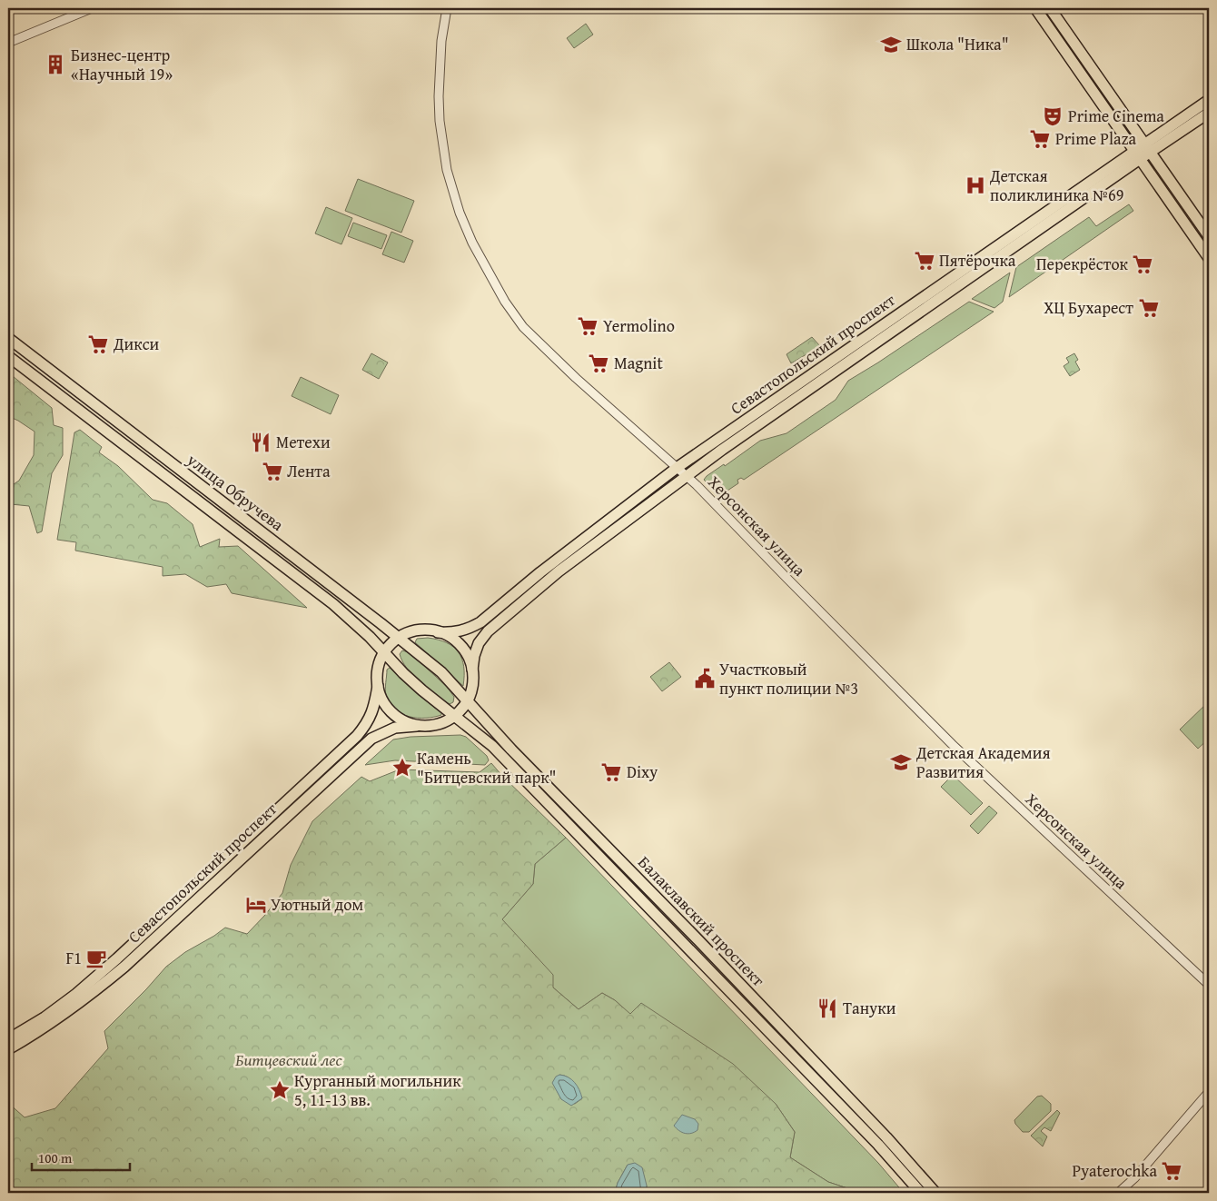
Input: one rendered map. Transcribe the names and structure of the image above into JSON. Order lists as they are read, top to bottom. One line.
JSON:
{"streets":{"main road":["Севастопольский проспект","улица Обручева","Балаклавский проспект"],"street":["Херсонская улица"]},"crossings":[["Севастопольский проспект","улица Обручева"],["Севастопольский проспект","Херсонская улица"],["Севастопольский проспект","Балаклавский проспект"],["улица Обручева","Балаклавский проспект"]],"parks":["Битцевский лес"],"places":{"school or university":["Школа \"Ника\"","Детская Академия Развития"],"building":["Бизнес-центр «Научный 19»"],"theatre":["Prime Cinema"],"supermarket":["Prime Plaza","Пятёрочка","Перекрёсток","ХЦ Бухарест","Yermolino","Дикси","Magnit","Лента","Dixy","Pyaterochka"],"hospital":["Детская поликлиника №69"],"restaurant":["Метехи","Тануки"],"public building":["Участковый пункт полиции №3"],"place":["Камень \"Битцевский парк\"","Курганный могильник 5, 11-13 вв."],"hotel":["Уютный дом"],"cafe":["F1"]},"scale_bar":"100 m"}
